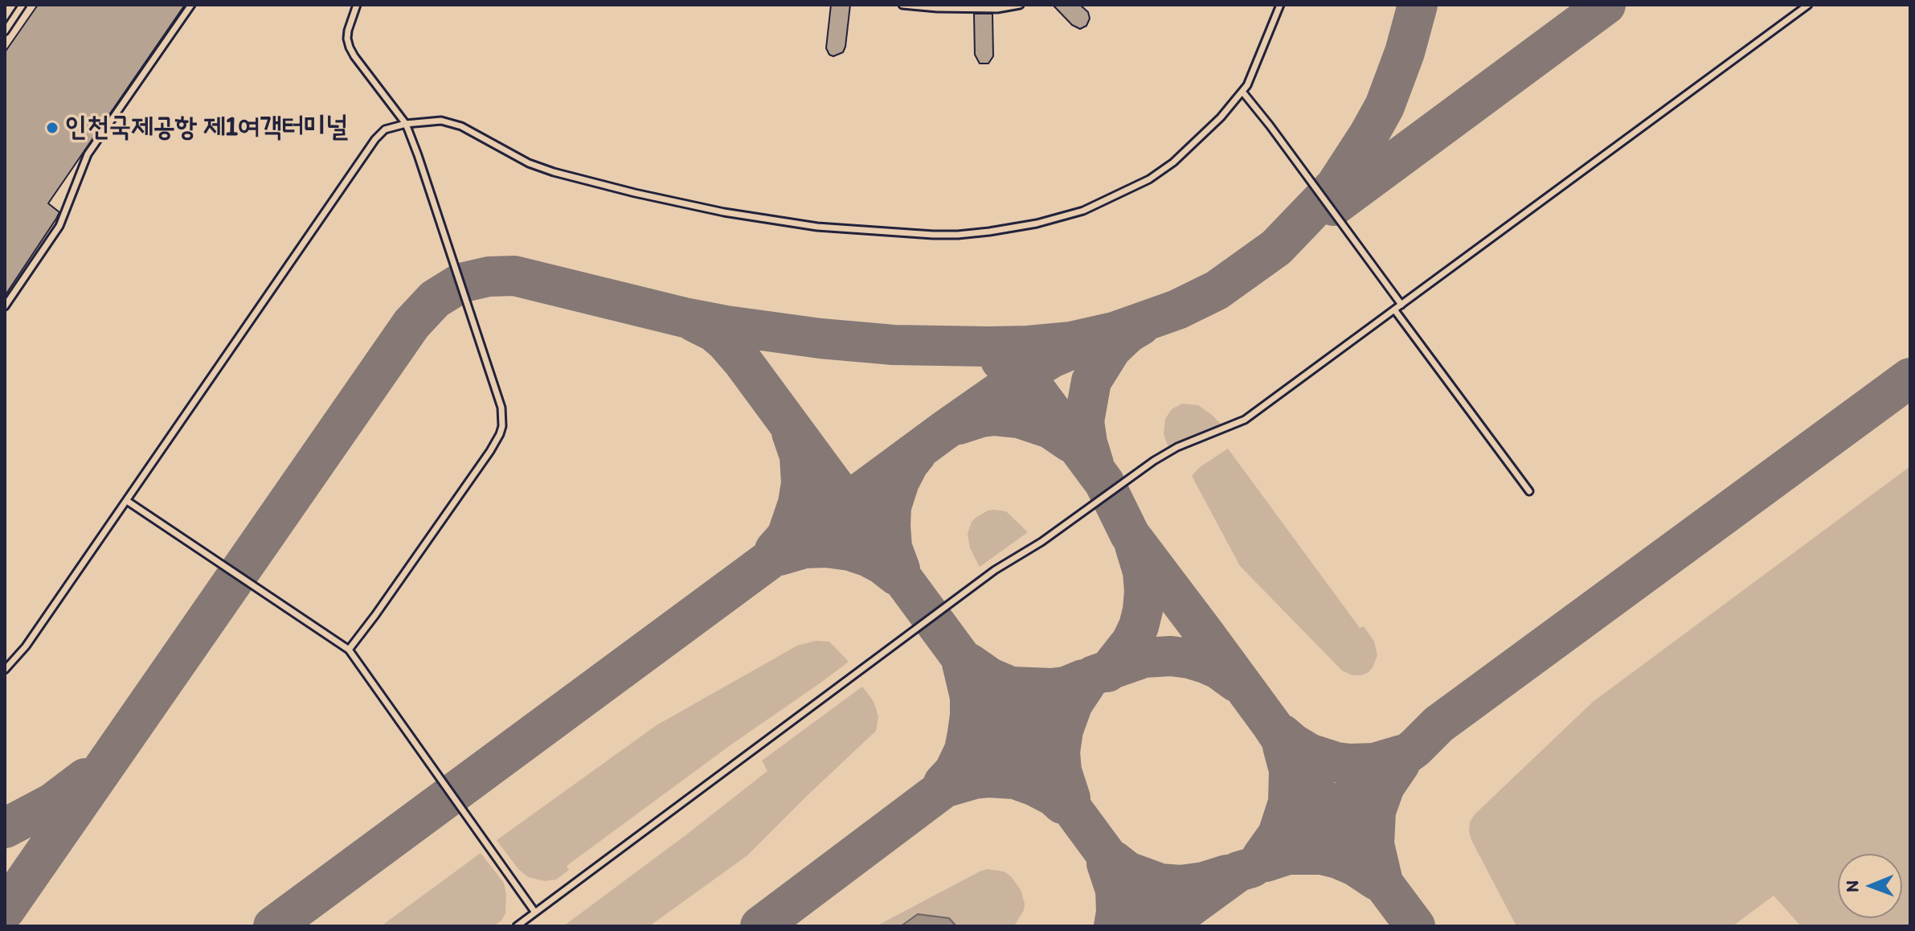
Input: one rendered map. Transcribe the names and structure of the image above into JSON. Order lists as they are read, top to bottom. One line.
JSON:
{"places":["인천국제공항 제1여객터미널"],"north":"left"}
